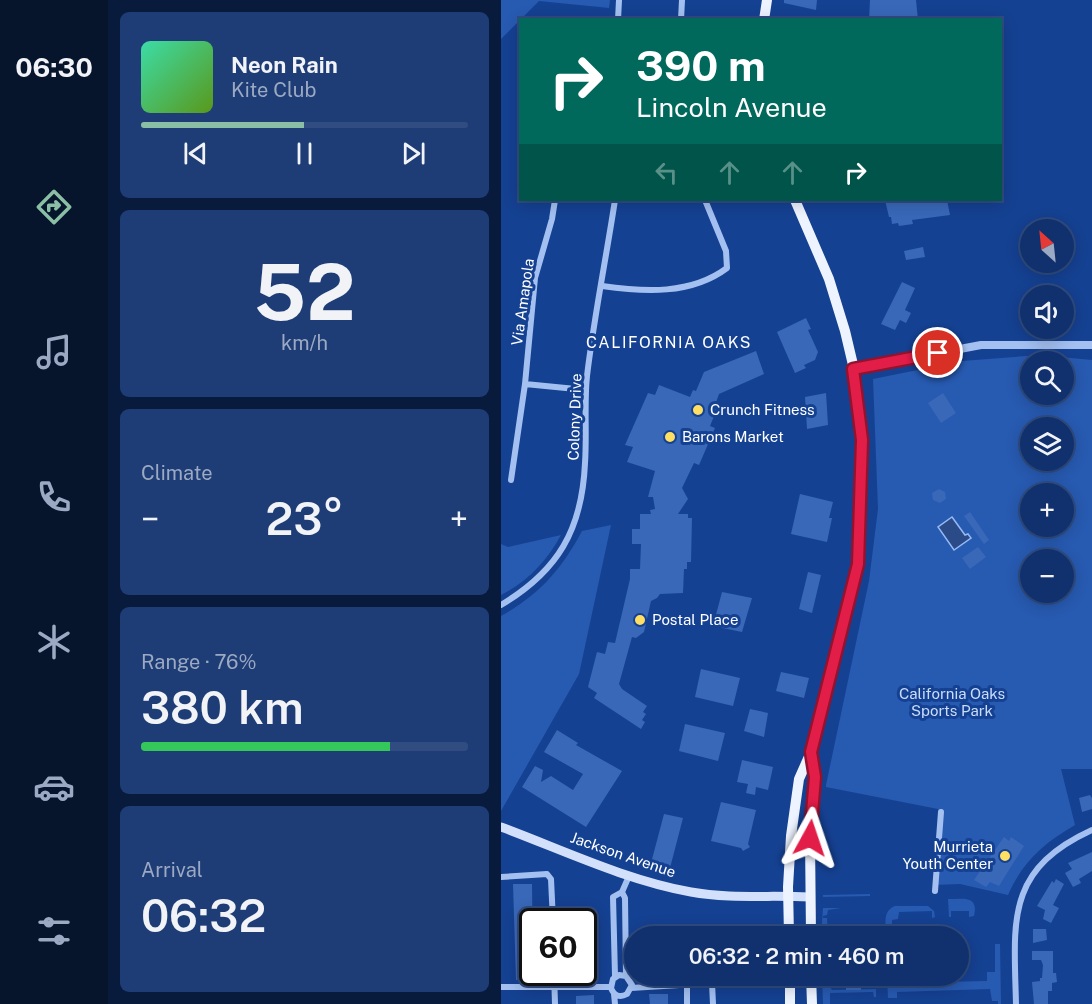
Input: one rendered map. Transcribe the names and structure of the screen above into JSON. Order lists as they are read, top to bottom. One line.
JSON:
{"streets":{"main road":["Jackson Avenue"],"street":["Via Amapola","Colony Drive"]},"districts":["CALIFORNIA OAKS"],"parks":["California Oaks Sports Park"],"places":["Crunch Fitness","Barons Market","Postal Place","Murrieta Youth Center"],"north":"top left","page":{"tabs":"06:30","turn":["390 m","Lincoln Avenue"],"song":["Neon Rain","Kite Club"],"tile":[["52","km/h"],"Climate",["Range · 76%","380 km"],["Arrival","06:32"]],"map_buttons":["+","−"],"heat":["−","23°","+"],"limit":"60","trip":"06:32 · 2 min · 460 m"}}
